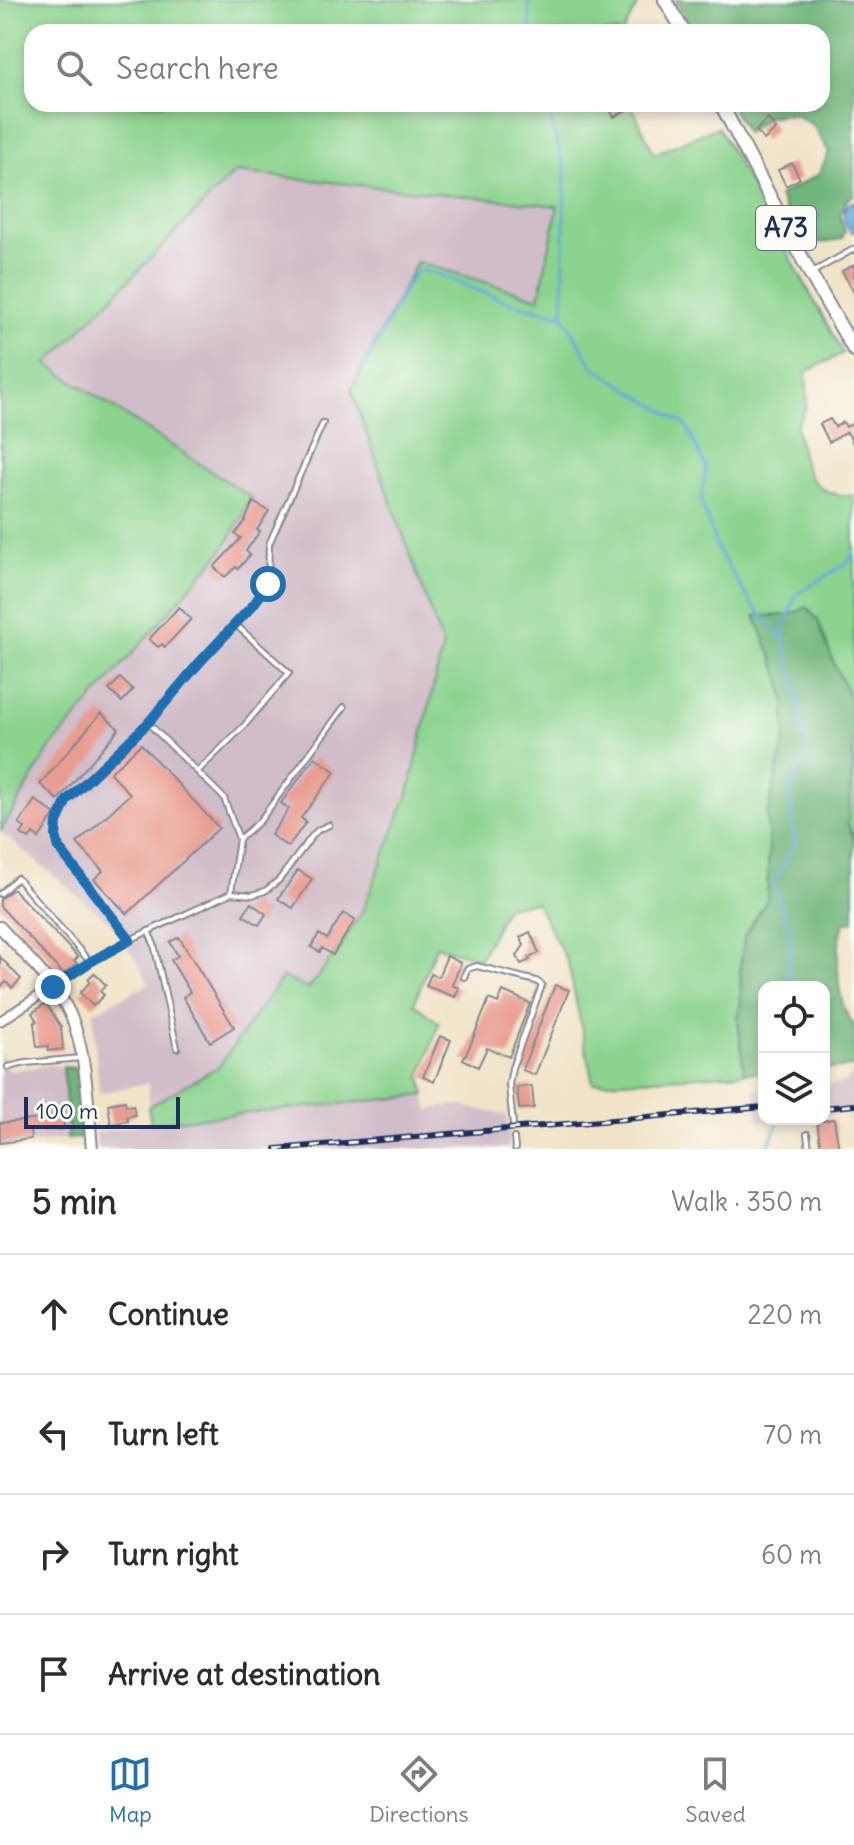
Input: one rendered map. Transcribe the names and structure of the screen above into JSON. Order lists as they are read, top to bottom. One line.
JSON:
{"streets":{"main road":["A73"]},"scale_bar":"100 m","page":{"search":"Search here","scale":"100 m","heading":["5 min","Walk · 350 m"],"list":[["Continue","220 m"],["Turn left","70 m"],["Turn right","60 m"],"Arrive at destination"],"nav":["Map","Directions","Saved"]}}
